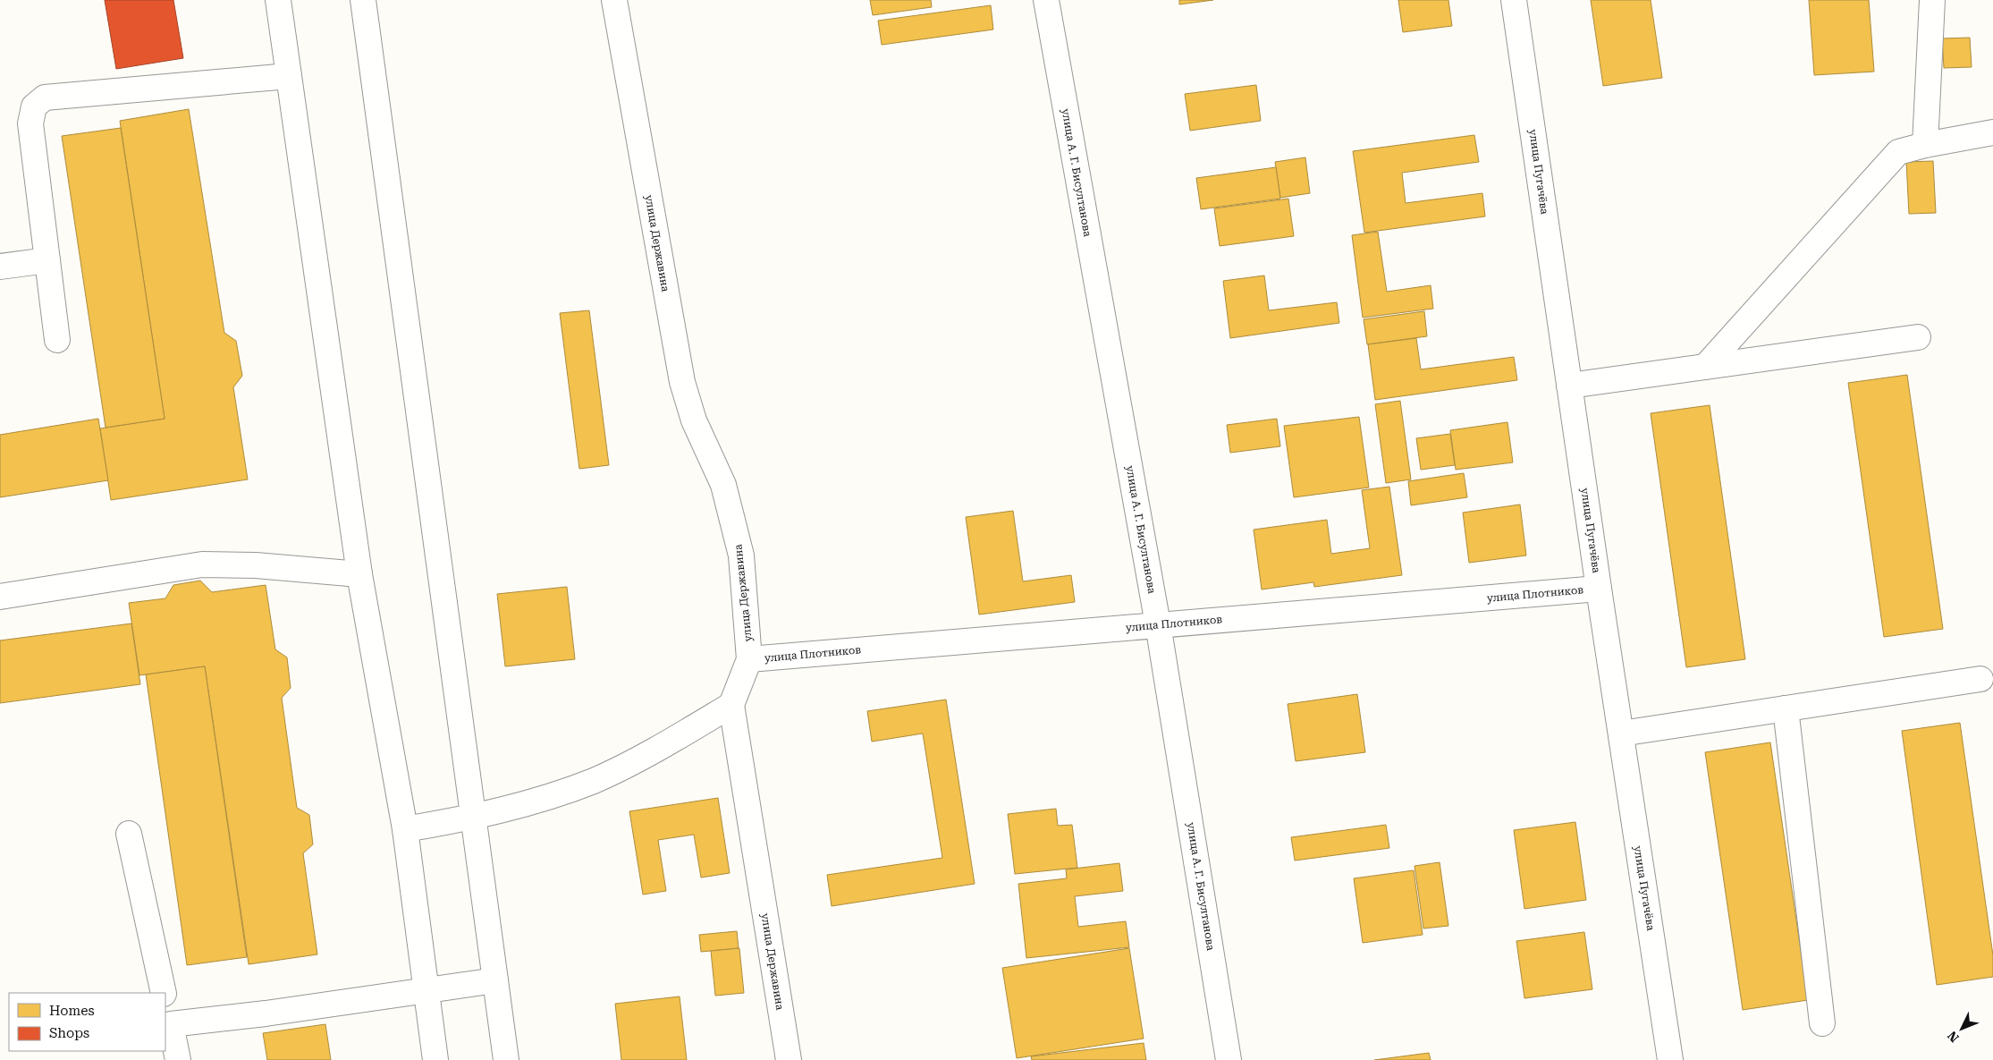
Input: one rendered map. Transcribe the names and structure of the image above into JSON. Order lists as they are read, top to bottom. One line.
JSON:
{"streets":{"street":["улица Пугачёва","улица А. Г. Бисултанова","улица Державина","улица Плотников"]},"crossings":[["улица Пугачёва","улица Плотников"],["улица А. Г. Бисултанова","улица Плотников"],["улица Державина","улица Плотников"]],"legend":["Homes","Shops"],"north":"bottom left"}
